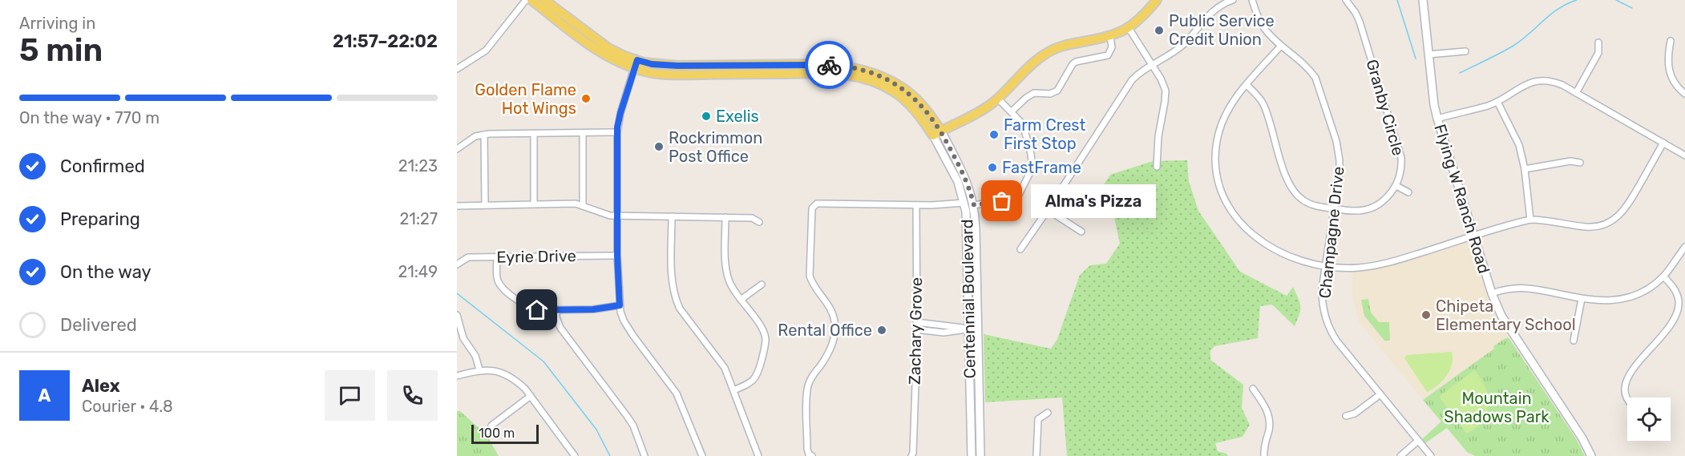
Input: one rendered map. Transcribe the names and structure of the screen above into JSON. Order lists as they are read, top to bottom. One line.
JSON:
{"streets":{"main road":["Flying W Ranch Road","Centennial Boulevard"],"street":["Granby Circle","Champagne Drive","Eyrie Drive","Zachary Grove"]},"parks":["Mountain Shadows Park"],"places":["Public Service Credit Union","Golden Flame Hot Wings","Exelis","Farm Crest First Stop","Rockrimmon Post Office","FastFrame","Alma's Pizza","Chipeta Elementary School","Rental Office"],"scale_bar":"100 m","page":{"heading":["5 min","Arriving in","21:57–22:02"],"panel":["Alex","Courier · 4.8"],"bar":"On the way · 770 m","list":[["Confirmed","21:23"],["Preparing","21:27"],["On the way","21:49"],"Delivered"],"bubble":"Alma's Pizza","round":"A","scale":"100 m"}}
